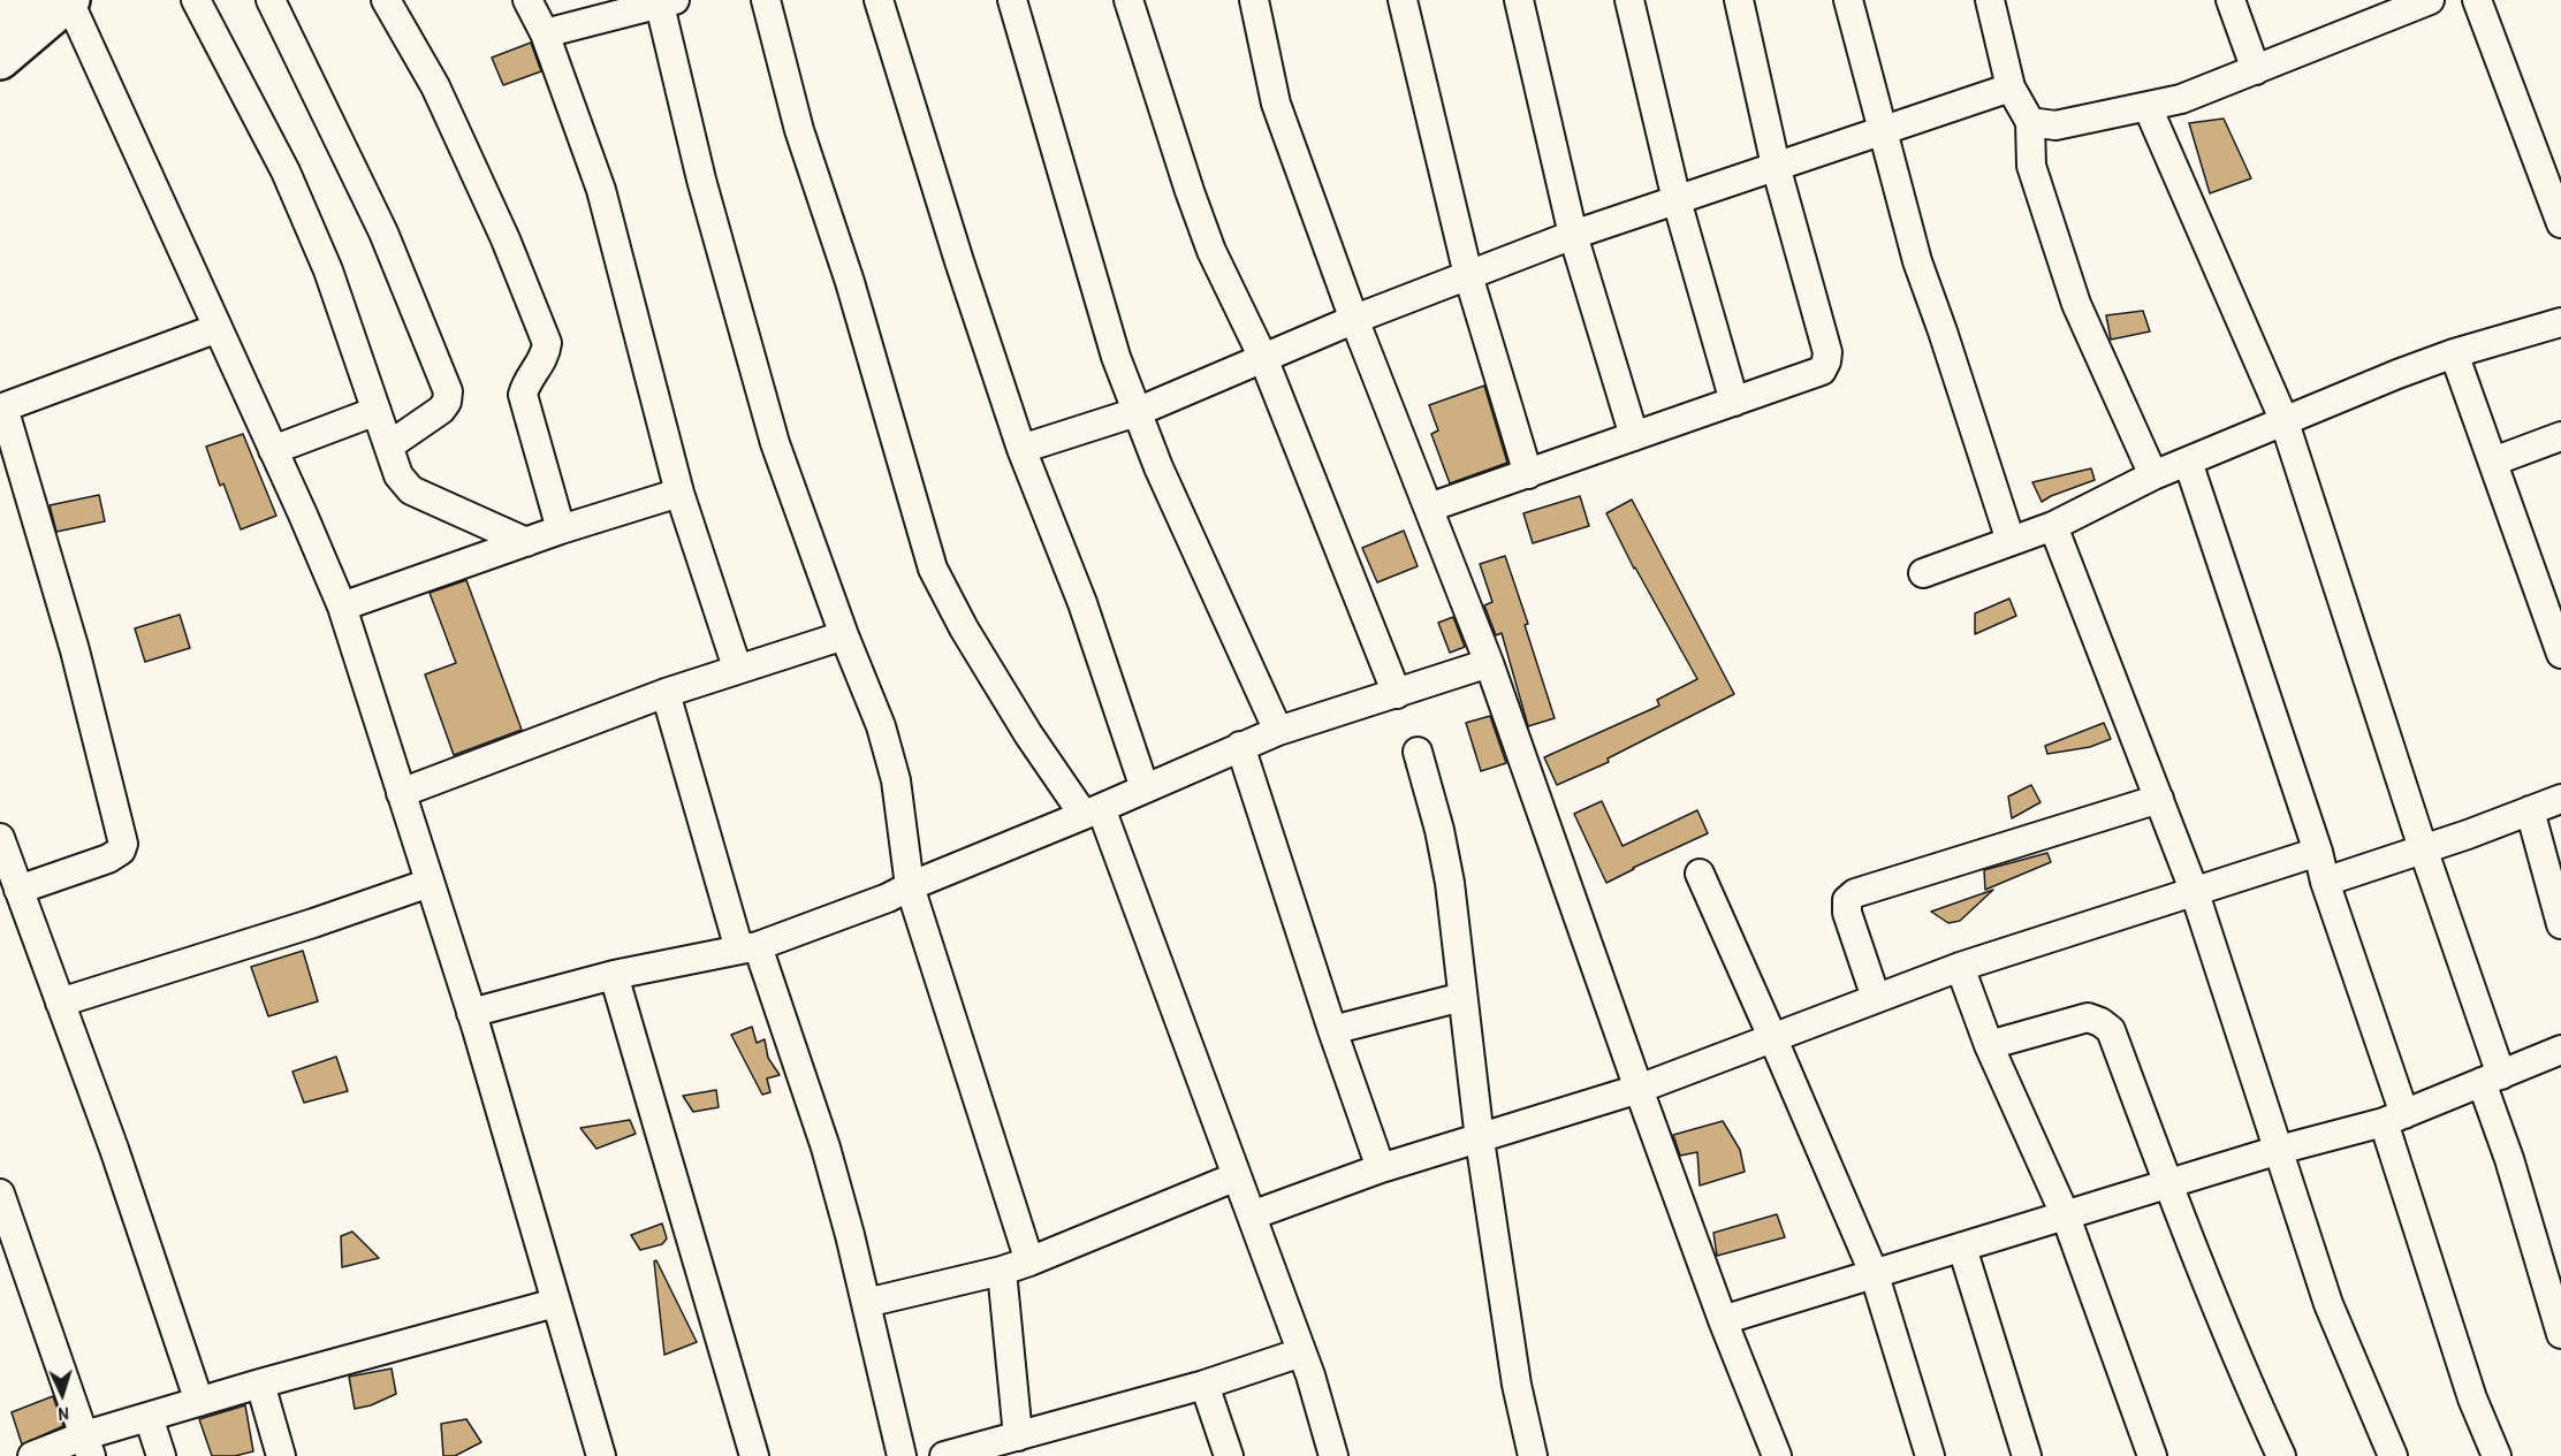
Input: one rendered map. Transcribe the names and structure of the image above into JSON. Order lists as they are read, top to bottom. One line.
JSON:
{"north":"bottom"}
